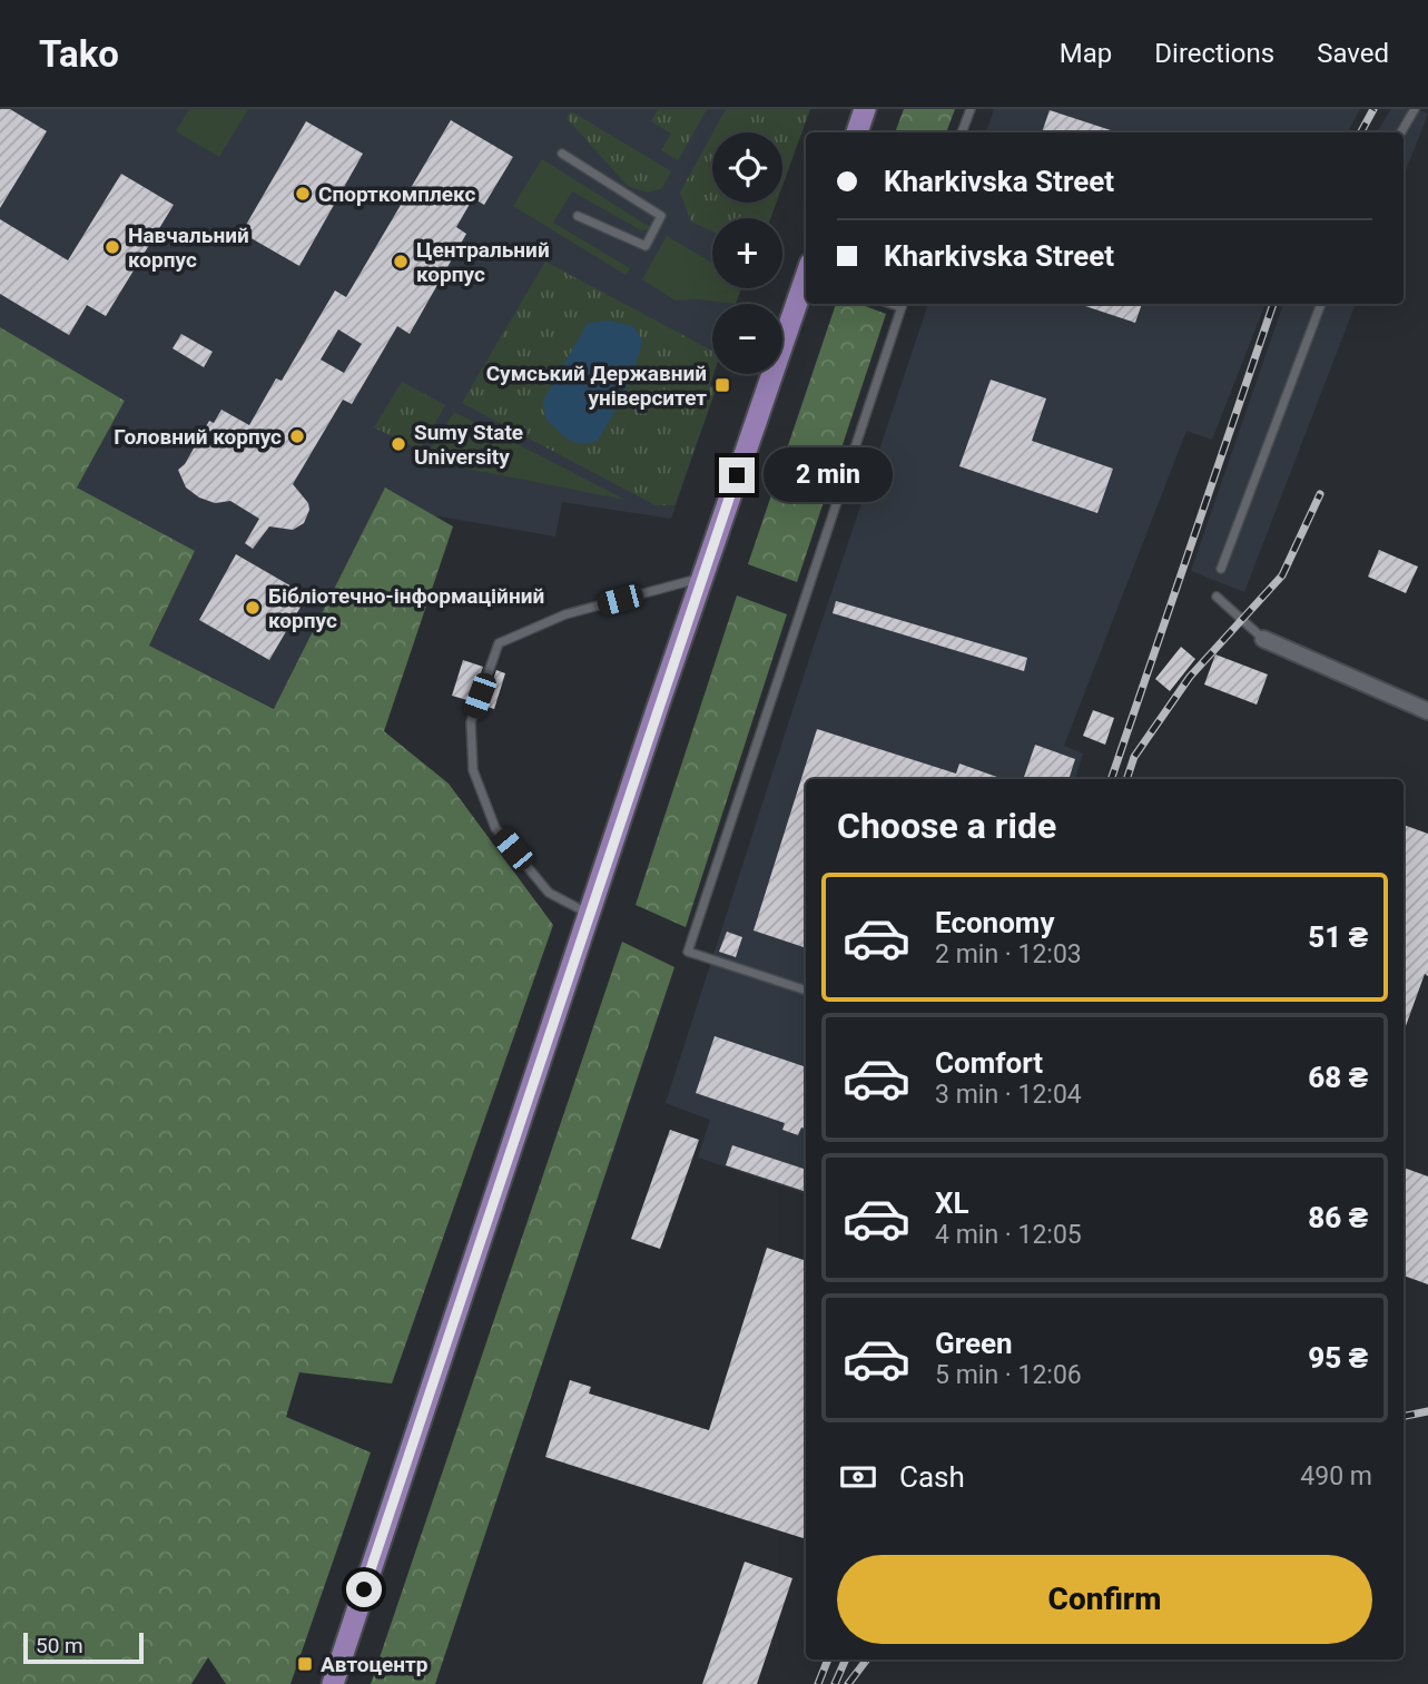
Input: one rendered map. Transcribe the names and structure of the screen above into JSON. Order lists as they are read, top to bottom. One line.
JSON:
{"places":{"other":["Спорткомплекс","Навчальний корпус","Центральний корпус","Головний корпус","Sumy State University","Бібліотечно-інформаційний корпус"],"transit":["Сумський Державний університет","Автоцентр"]},"scale_bar":"50 m","page":{"header":"Tako","nav":["Map","Directions","Saved"],"map_buttons":["+","−"],"banner":["Kharkivska Street","Kharkivska Street"],"bubble":"2 min","heading":"Choose a ride","list":[{"name":"Economy","note":"2 min · 12:03","value":"51 ₴"},{"name":"Comfort","note":"3 min · 12:04","value":"68 ₴"},{"name":"XL","note":"4 min · 12:05","value":"86 ₴"},{"name":"Green","note":"5 min · 12:06","value":"95 ₴"}],"pay":["Cash","490 m"],"buttons":"Confirm","scale":"50 m"}}
